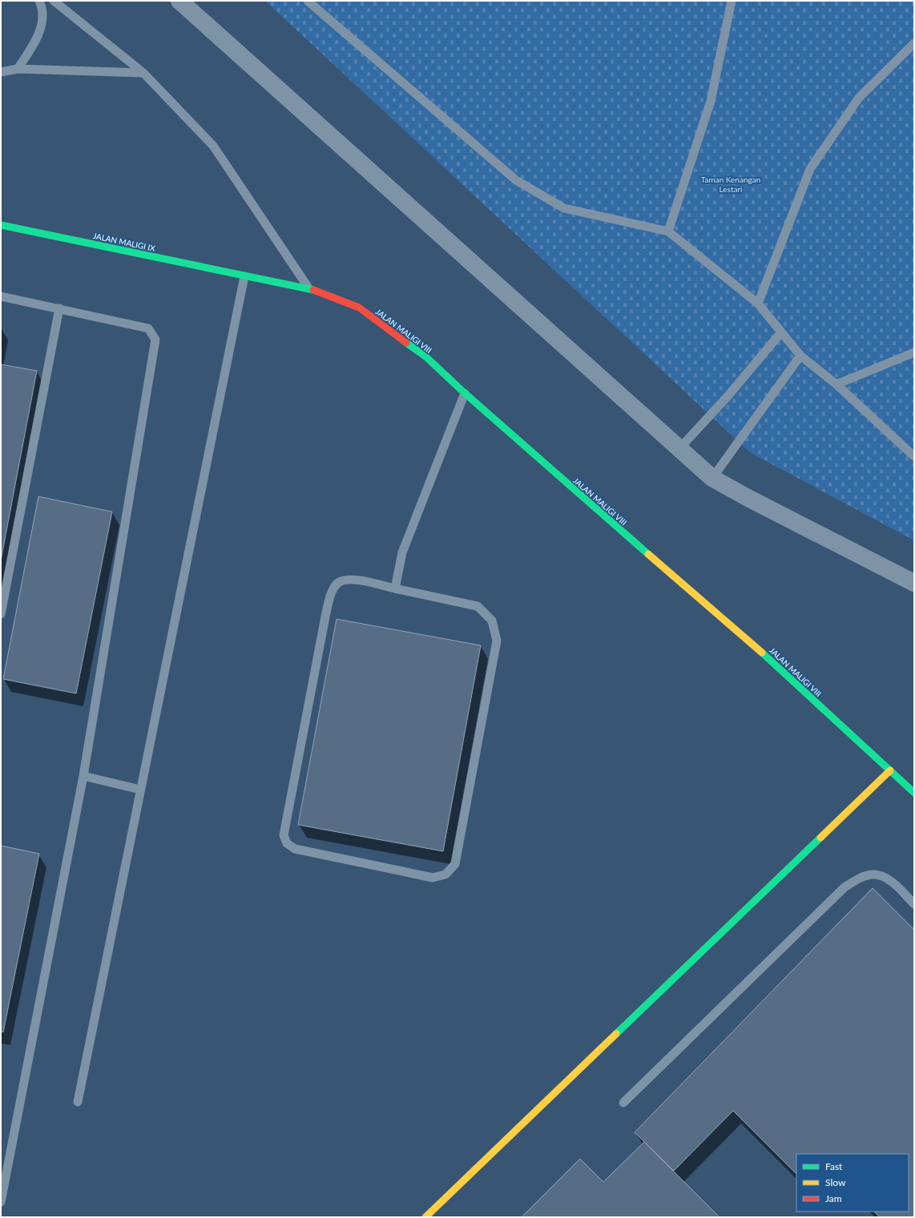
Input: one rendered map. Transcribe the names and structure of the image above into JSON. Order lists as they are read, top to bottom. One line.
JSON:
{"streets":{"street":["JALAN MALIGI IX","JALAN MALIGI VIII"]},"crossings":[["JALAN MALIGI IX","JALAN MALIGI VIII"]],"parks":["Taman Kenangan Lestari"],"legend":["Fast","Slow","Jam"]}
